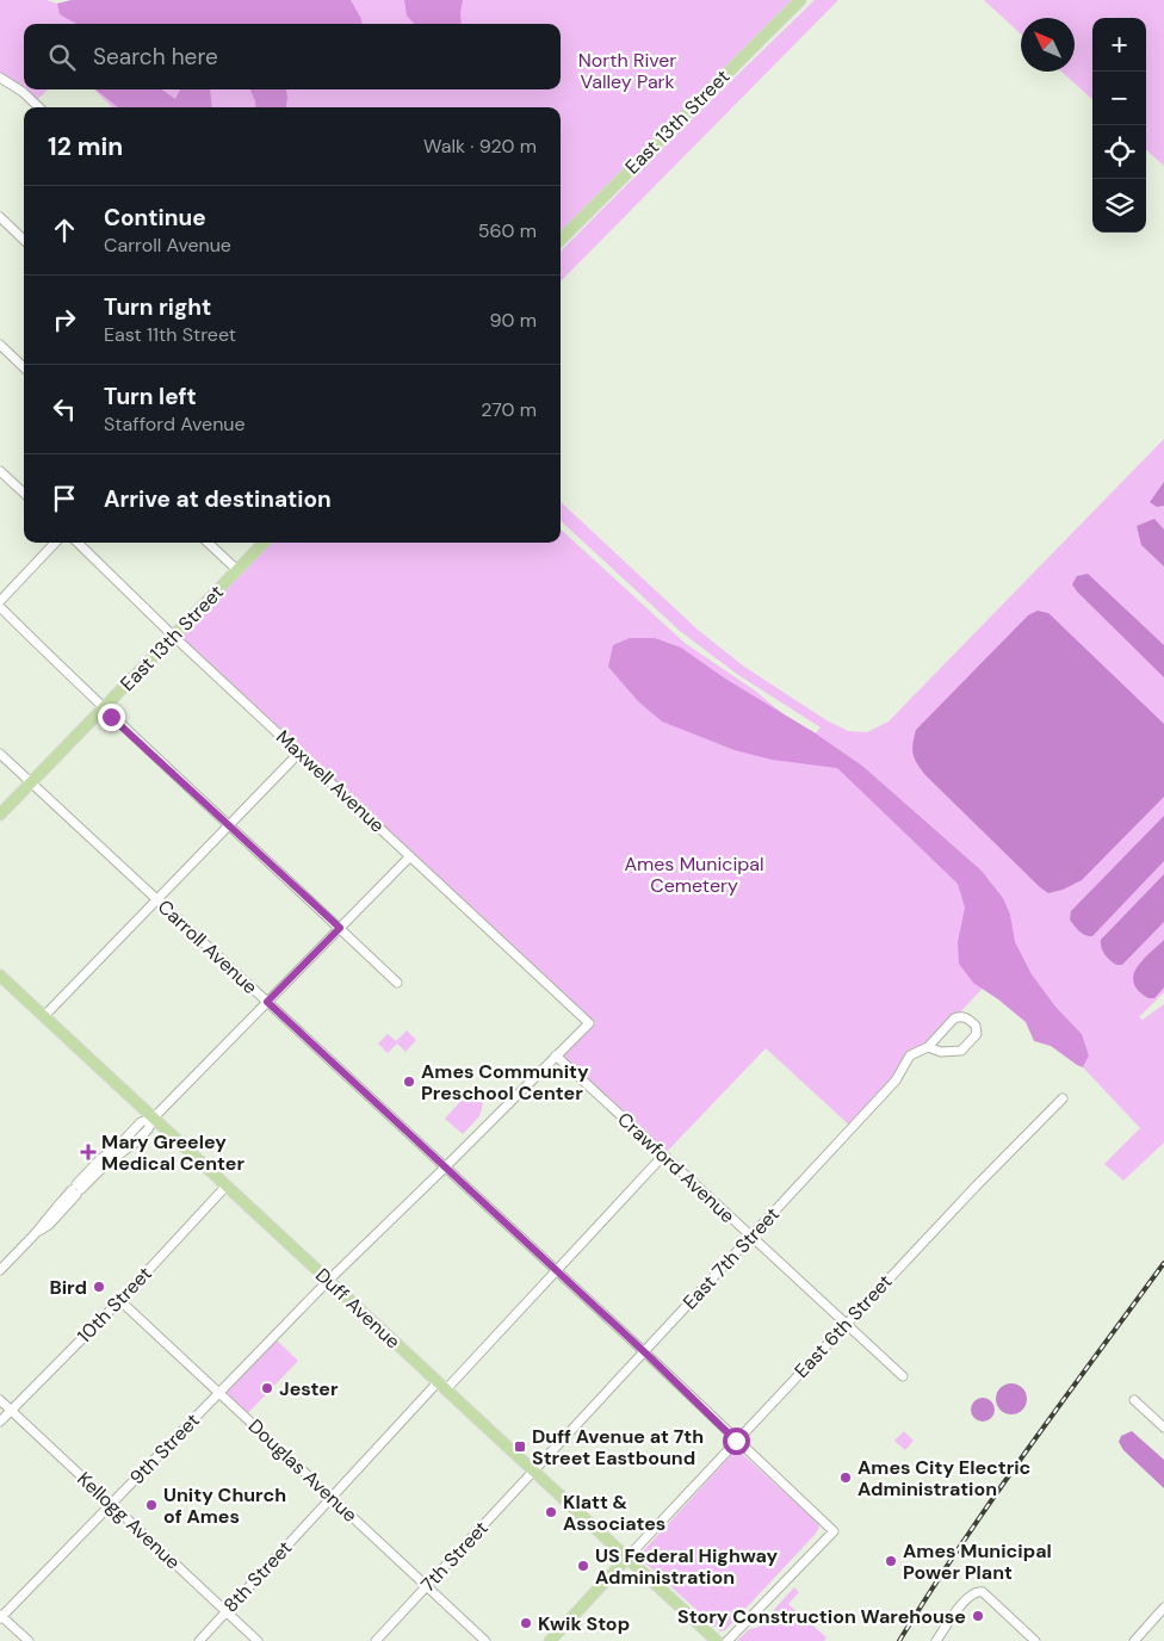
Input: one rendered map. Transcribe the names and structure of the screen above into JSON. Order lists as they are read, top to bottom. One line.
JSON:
{"streets":{"main road":["East 13th Street","Duff Avenue"],"street":["Maxwell Avenue","Carroll Avenue","Crawford Avenue","East 7th Street","10th Street","East 6th Street","9th Street","Douglas Avenue","Kellogg Avenue","7th Street","8th Street"]},"crossings":[["East 13th Street","Maxwell Avenue"],["East 13th Street","Carroll Avenue"],["Maxwell Avenue","9th Street"],["Carroll Avenue","East 7th Street"],["Carroll Avenue","East 6th Street"],["Carroll Avenue","9th Street"],["Carroll Avenue","8th Street"],["Crawford Avenue","East 7th Street"],["Crawford Avenue","East 6th Street"],["Crawford Avenue","9th Street"],["Crawford Avenue","8th Street"],["East 7th Street","Duff Avenue"],["East 7th Street","7th Street"],["10th Street","Duff Avenue"],["10th Street","Douglas Avenue"],["10th Street","Kellogg Avenue"],["Duff Avenue","East 6th Street"],["Duff Avenue","9th Street"],["Duff Avenue","7th Street"],["Duff Avenue","8th Street"],["9th Street","Douglas Avenue"],["9th Street","Kellogg Avenue"],["Douglas Avenue","7th Street"],["Douglas Avenue","8th Street"],["Kellogg Avenue","8th Street"]],"parks":["North River Valley Park","Ames Municipal Cemetery"],"places":{"other":["Ames Community Preschool Center","Bird","Jester","Ames City Electric Administration","Unity Church of Ames","Klatt & Associates","Ames Municipal Power Plant","US Federal Highway Administration","Story Construction Warehouse","Kwik Stop"],"health":["Mary Greeley Medical Center"],"transit":["Duff Avenue at 7th Street Eastbound"]},"north":"top left","page":{"map_buttons":["+","−"],"search":"Search here","heading":["12 min","Walk · 920 m"],"list":[["Continue","Carroll Avenue","560 m"],["Turn right","East 11th Street","90 m"],["Turn left","Stafford Avenue","270 m"],"Arrive at destination"]}}
